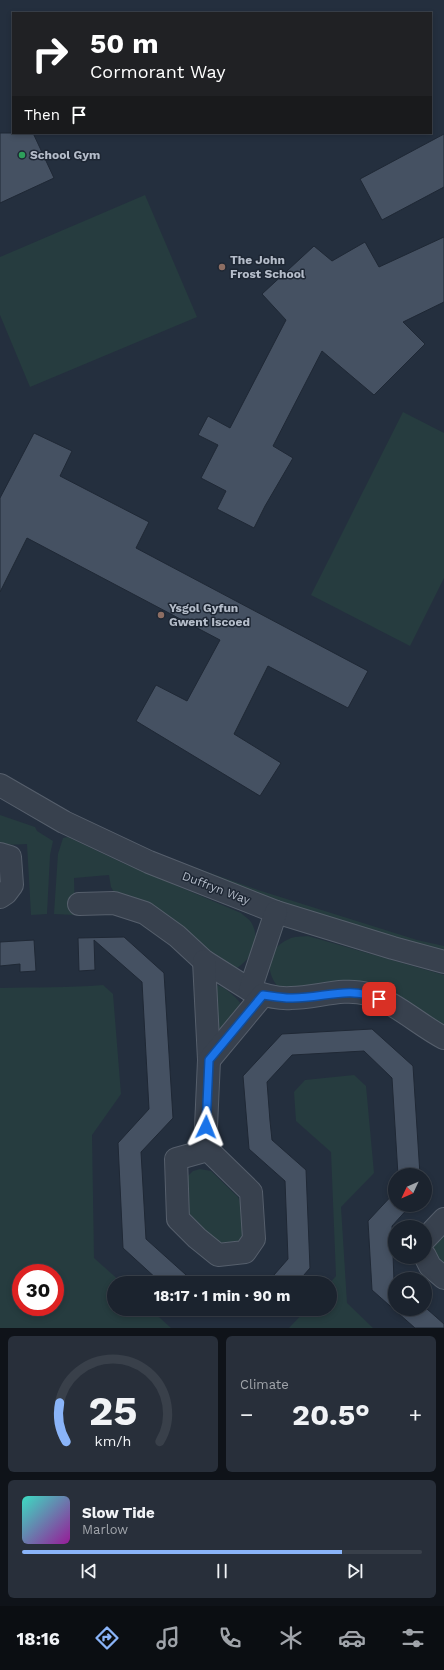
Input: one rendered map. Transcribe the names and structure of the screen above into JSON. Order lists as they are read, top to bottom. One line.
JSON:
{"streets":{"street":["Duffryn Way"]},"places":["School Gym","The John Frost School","Ysgol Gyfun Gwent Iscoed"],"north":"bottom left","page":{"turn":["50 m","Cormorant Way"],"then":"Then","limit":"30","trip":"18:17 · 1 min · 90 m","tile":"Climate","heat":["−","20.5°","+"],"song":["Slow Tide","Marlow"],"tabs":"18:16","gauge":["25","km/h"]}}
